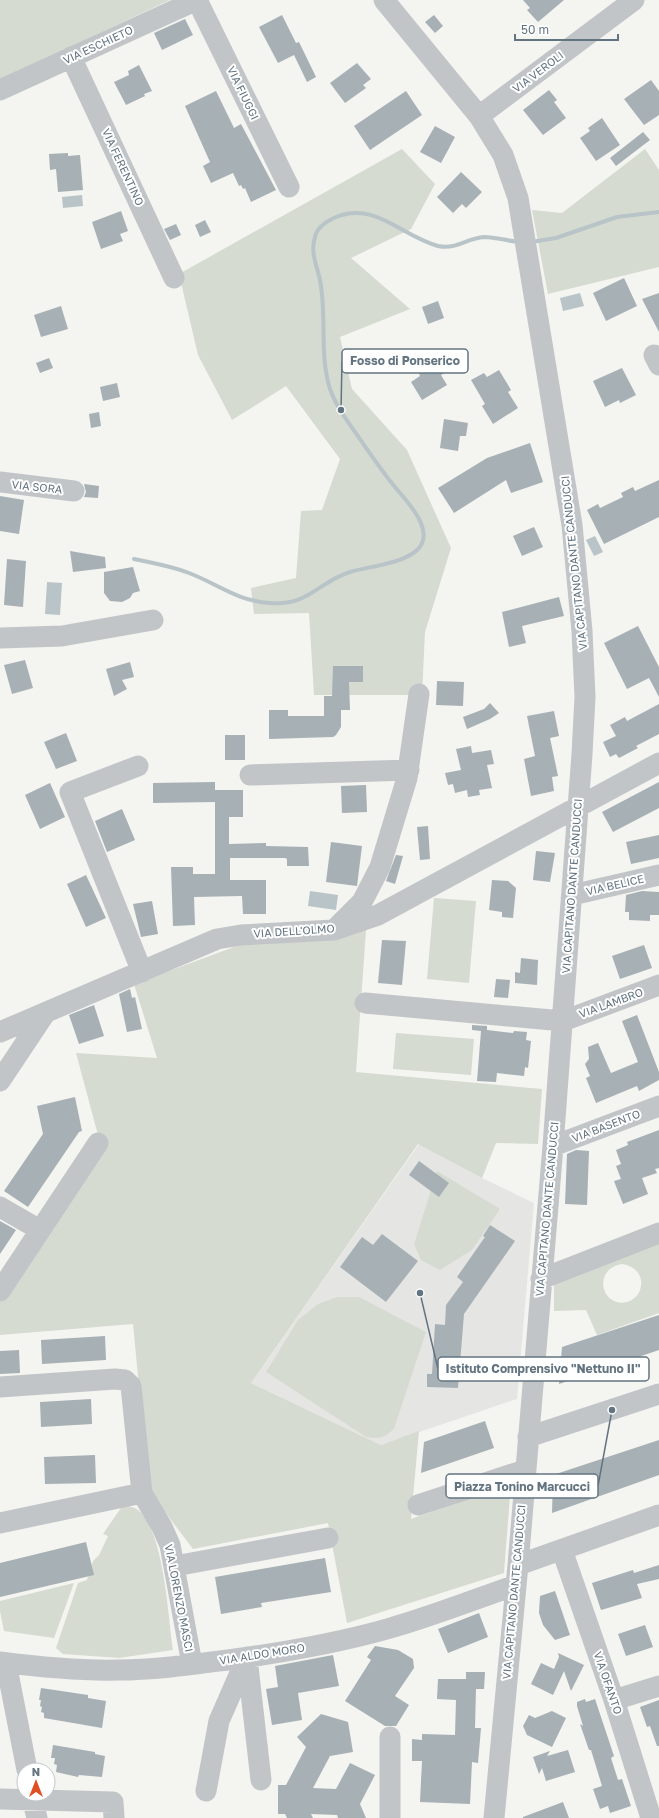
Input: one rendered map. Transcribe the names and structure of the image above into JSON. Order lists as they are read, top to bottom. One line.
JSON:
{"streets":{"street":["VIA ESCHIETO","VIA VEROLI","VIA FIUGGI","VIA FERENTINO","VIA SORA","VIA CAPITANO DANTE CANDUCCI","VIA BELICE","VIA DELL'OLMO","VIA LAMBRO","VIA BASENTO","VIA LORENZO MASCI","VIA ALDO MORO","VIA OFANTO"]},"crossings":[["VIA ESCHIETO","VIA FIUGGI"],["VIA ESCHIETO","VIA FERENTINO"],["VIA VEROLI","VIA CAPITANO DANTE CANDUCCI"],["VIA CAPITANO DANTE CANDUCCI","VIA BELICE"],["VIA CAPITANO DANTE CANDUCCI","VIA DELL'OLMO"],["VIA CAPITANO DANTE CANDUCCI","VIA LAMBRO"],["VIA CAPITANO DANTE CANDUCCI","VIA BASENTO"],["VIA CAPITANO DANTE CANDUCCI","VIA ALDO MORO"],["VIA LORENZO MASCI","VIA ALDO MORO"],["VIA ALDO MORO","VIA OFANTO"]],"places":["Fosso di Ponserico","Istituto Comprensivo \"Nettuno II\"","Piazza Tonino Marcucci"],"scale_bar":"50 m","north":"top"}
